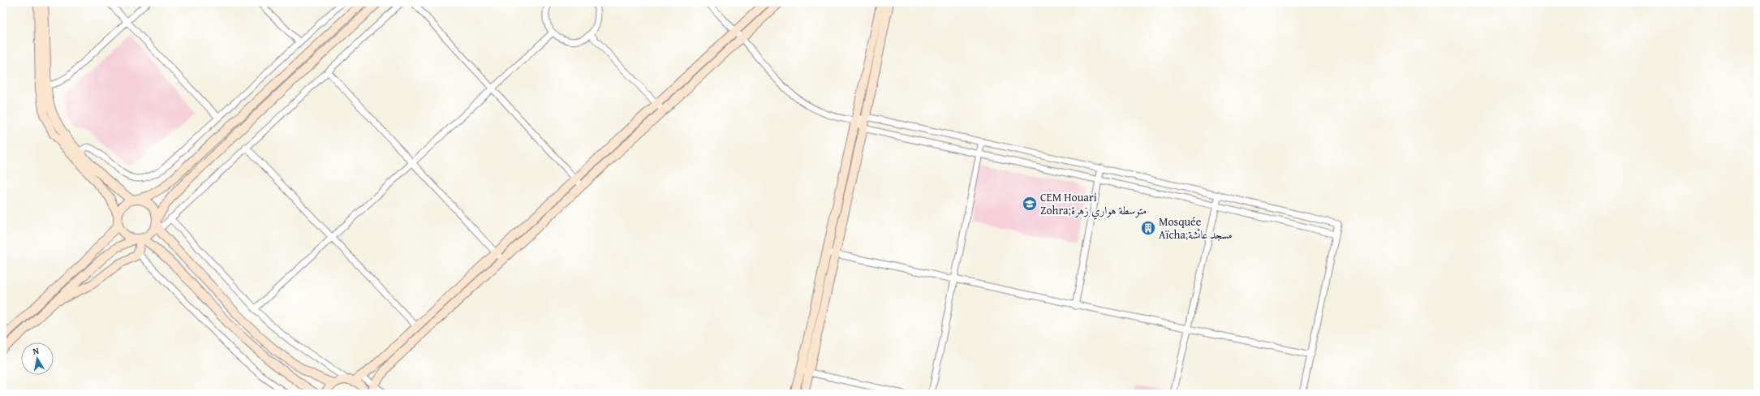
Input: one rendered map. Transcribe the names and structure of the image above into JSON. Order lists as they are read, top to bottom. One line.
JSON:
{"places":{"school or university":["CEM Houari Zohra;متوسطة هواري زهرة"],"building":["Mosquée Aïcha;مسجد عائشة"]},"north":"top"}
